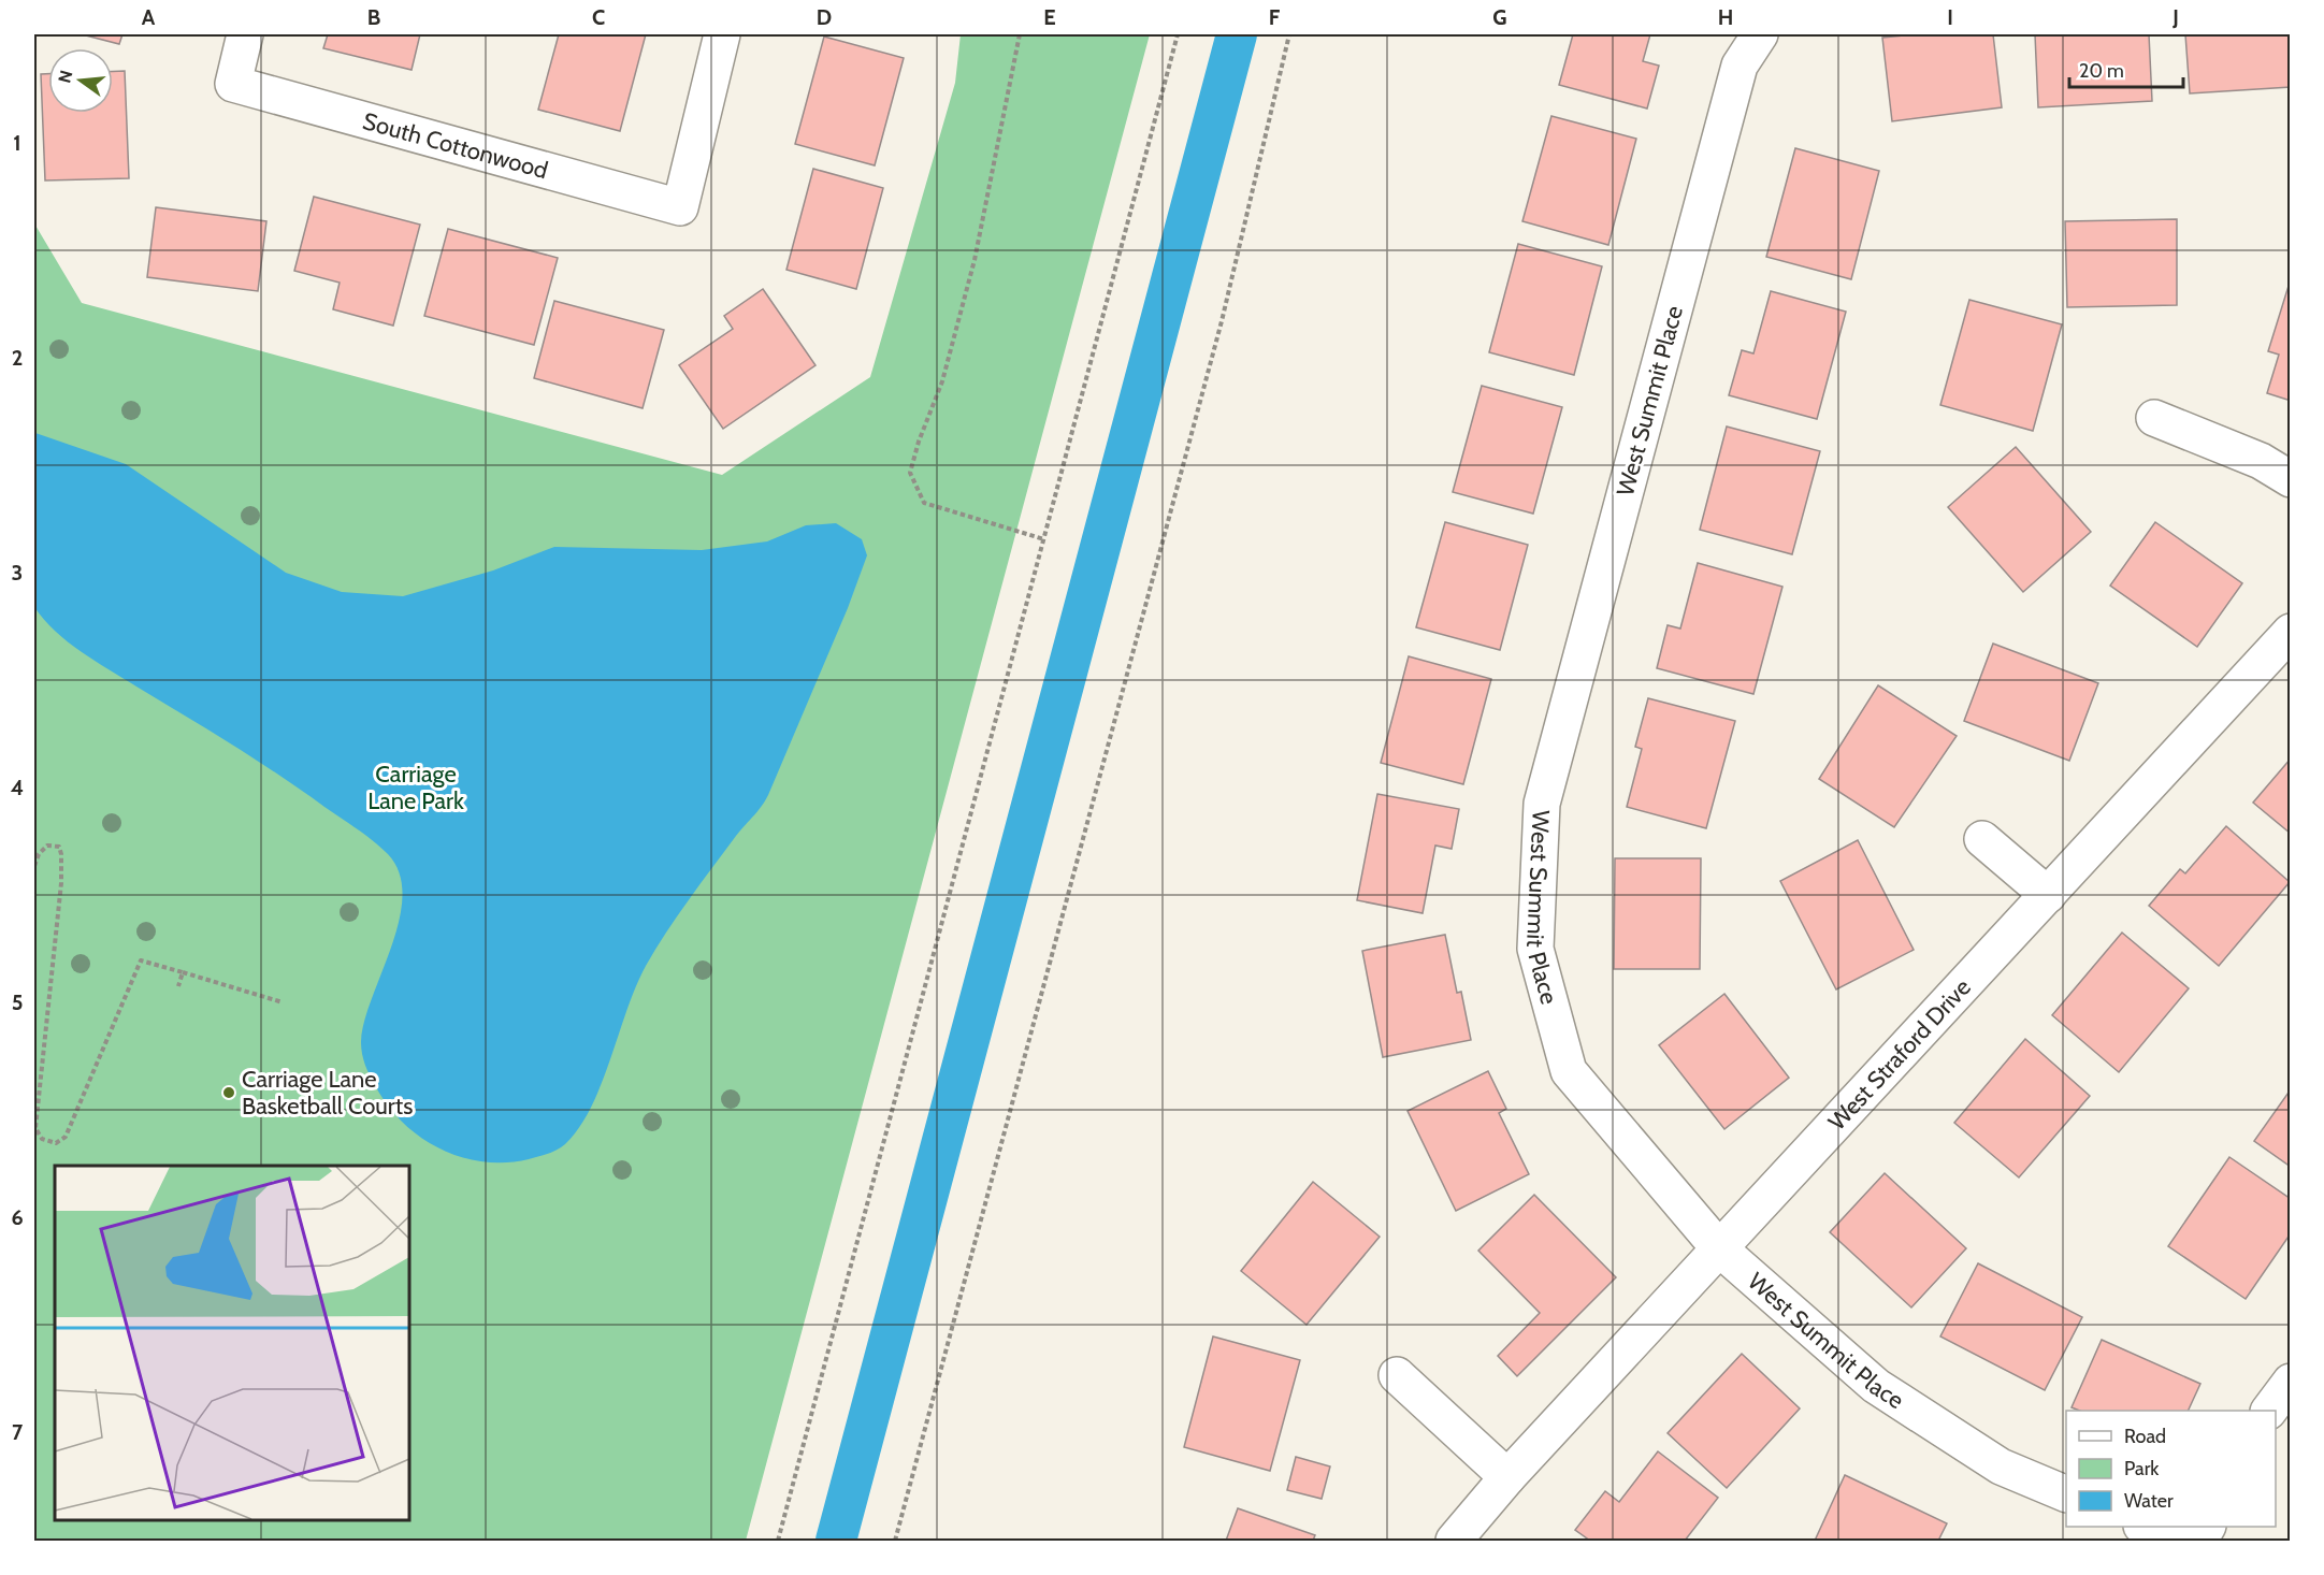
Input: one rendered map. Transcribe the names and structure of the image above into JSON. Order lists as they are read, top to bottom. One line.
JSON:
{"streets":{"street":["South Cottonwood","West Summit Place","West Straford Drive"]},"crossings":[["West Summit Place","West Straford Drive"]],"parks":["Carriage Lane Park"],"places":["Carriage Lane Basketball Courts"],"legend":["Road","Park","Water"],"scale_bar":"20 m","north":"left","grid":{"columns":["A","B","C","D","E","F","G","H","I","J"],"rows":["1","2","3","4","5","6","7"]}}
